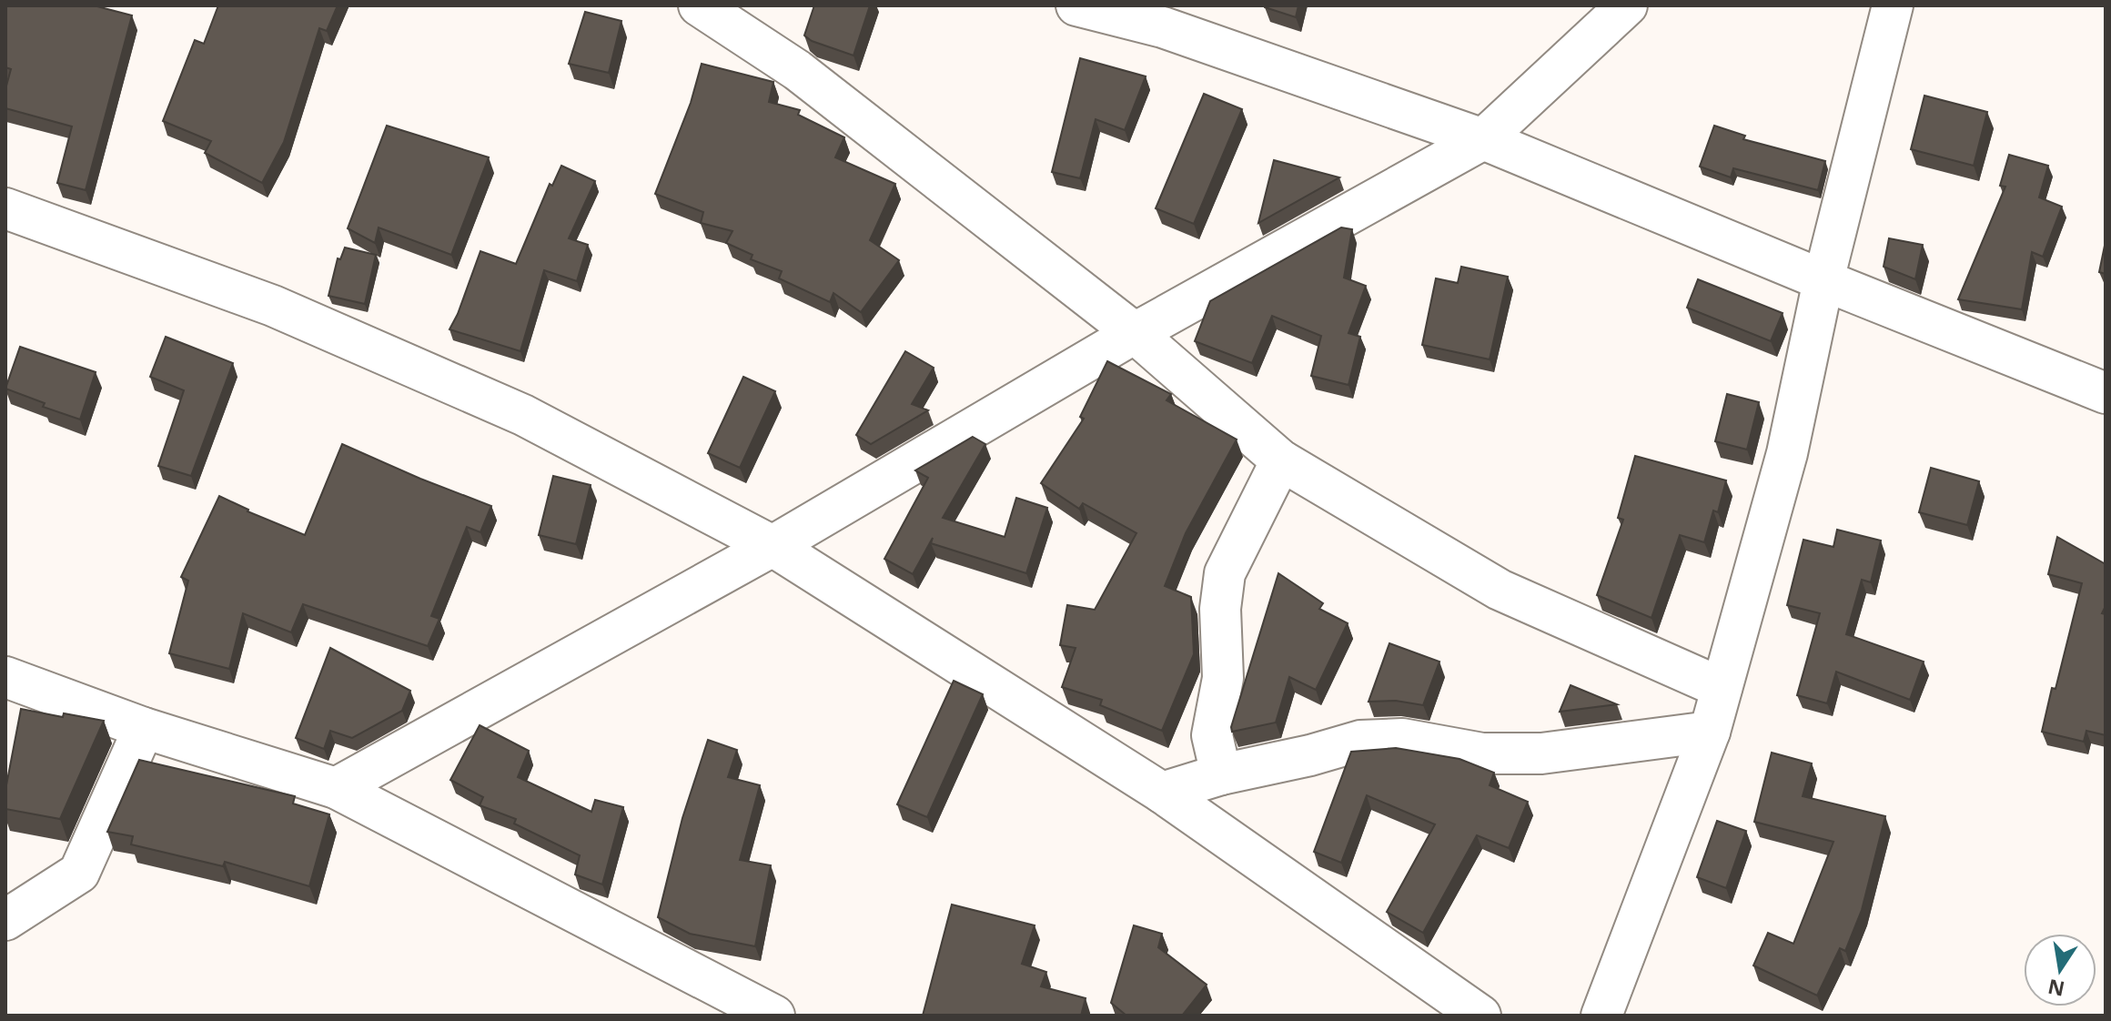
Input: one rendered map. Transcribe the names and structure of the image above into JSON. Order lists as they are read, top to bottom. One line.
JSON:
{"north":"bottom"}
